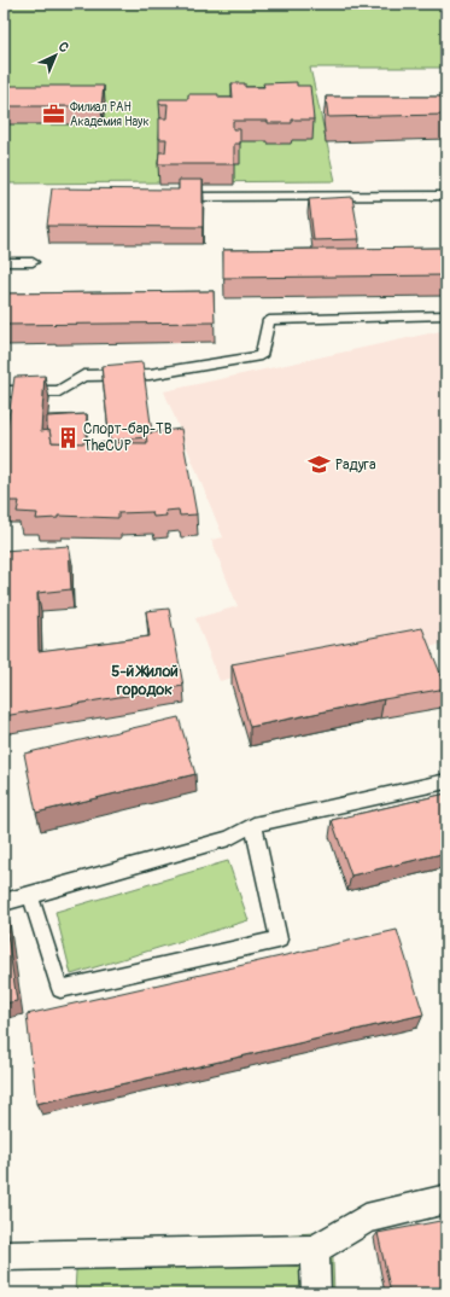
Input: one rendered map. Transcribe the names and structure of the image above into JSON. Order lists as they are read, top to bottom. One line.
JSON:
{"districts":["5-й Жилой городок"],"places":{"office":["Филиал РАН Академия Наук"],"building":["Спорт-бар-ТВ TheCUP"],"school or university":["Радуга"]},"north":"top right"}
